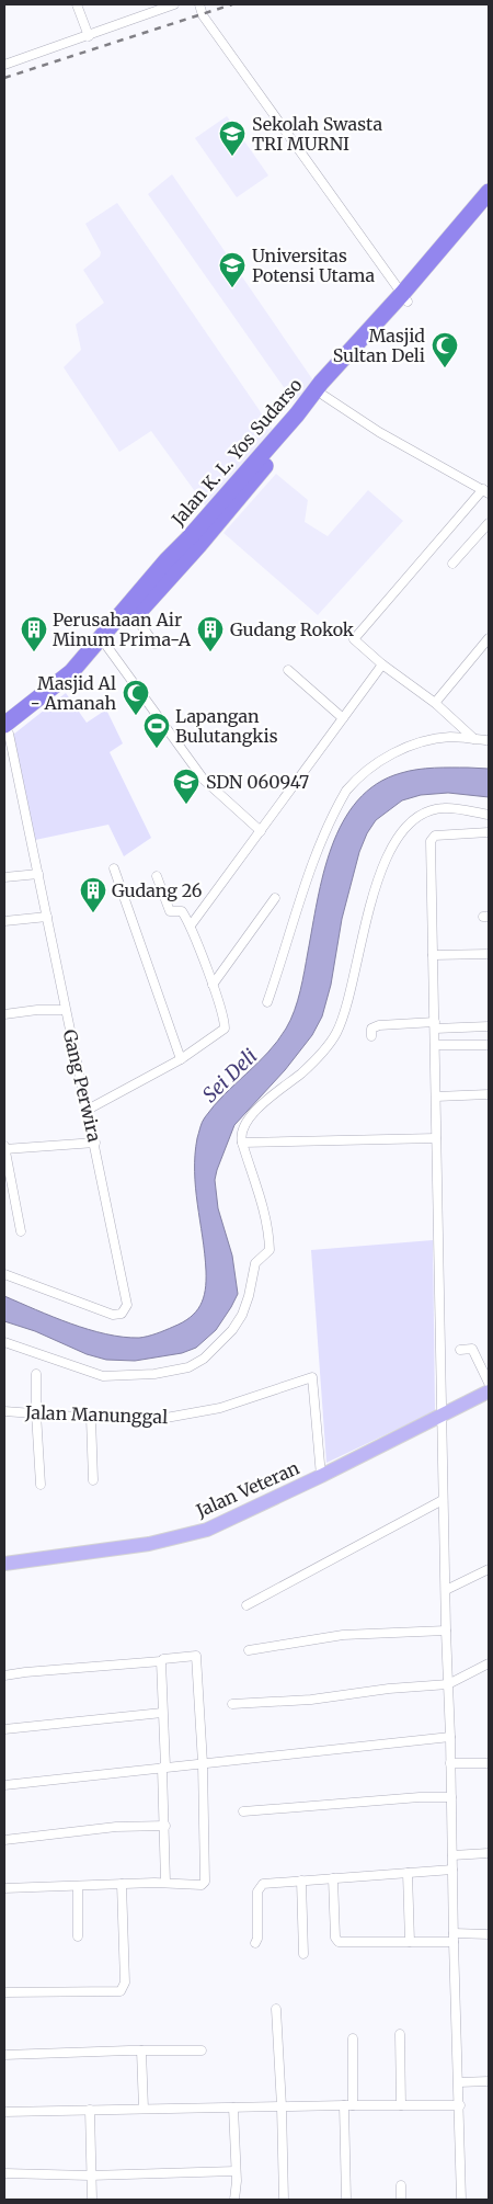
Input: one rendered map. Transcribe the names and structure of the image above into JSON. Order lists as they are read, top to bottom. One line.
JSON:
{"streets":{"highway":["Jalan K. L. Yos Sudarso"],"main road":["Jalan Veteran"],"street":["Gang Perwira","Jalan Manunggal"]},"crossings":[["Jalan K. L. Yos Sudarso","Gang Perwira"],["Jalan Manunggal","Jalan Veteran"]],"water":["Sei Deli"],"places":{"school or university":["Sekolah Swasta TRI MURNI","Universitas Potensi Utama","SDN 060947"],"mosque":["Masjid Sultan Deli","Masjid Al - Amanah"],"building":["Perusahaan Air Minum Prima-A","Gudang Rokok","Gudang 26"],"sports":["Lapangan Bulutangkis"]}}
